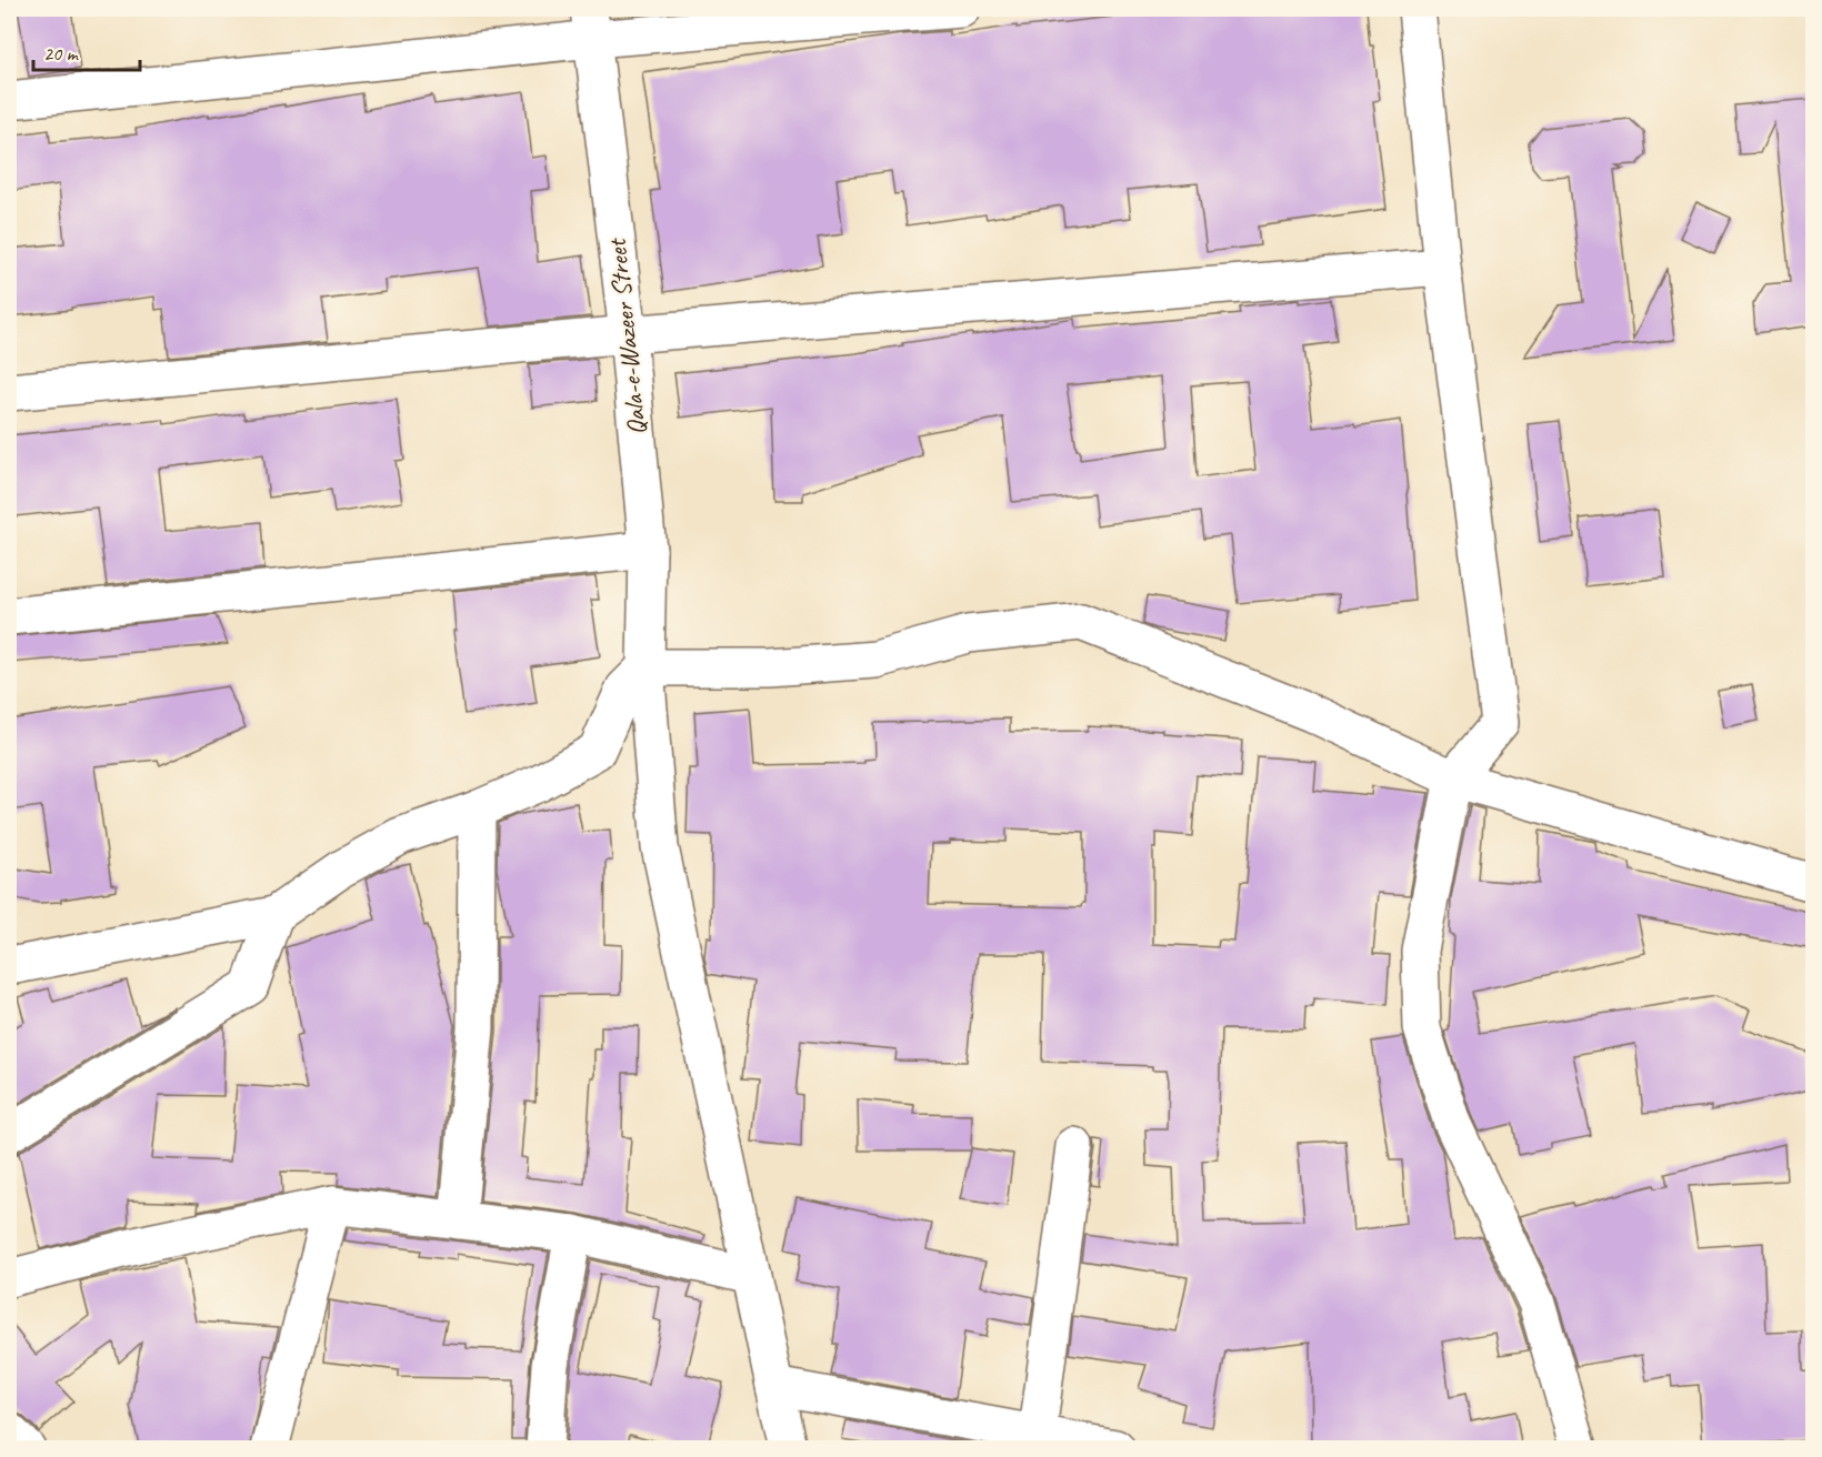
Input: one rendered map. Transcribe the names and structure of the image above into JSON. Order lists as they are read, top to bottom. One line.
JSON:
{"streets":{"street":["Qala-e-Wazeer Street"]},"scale_bar":"20 m"}
